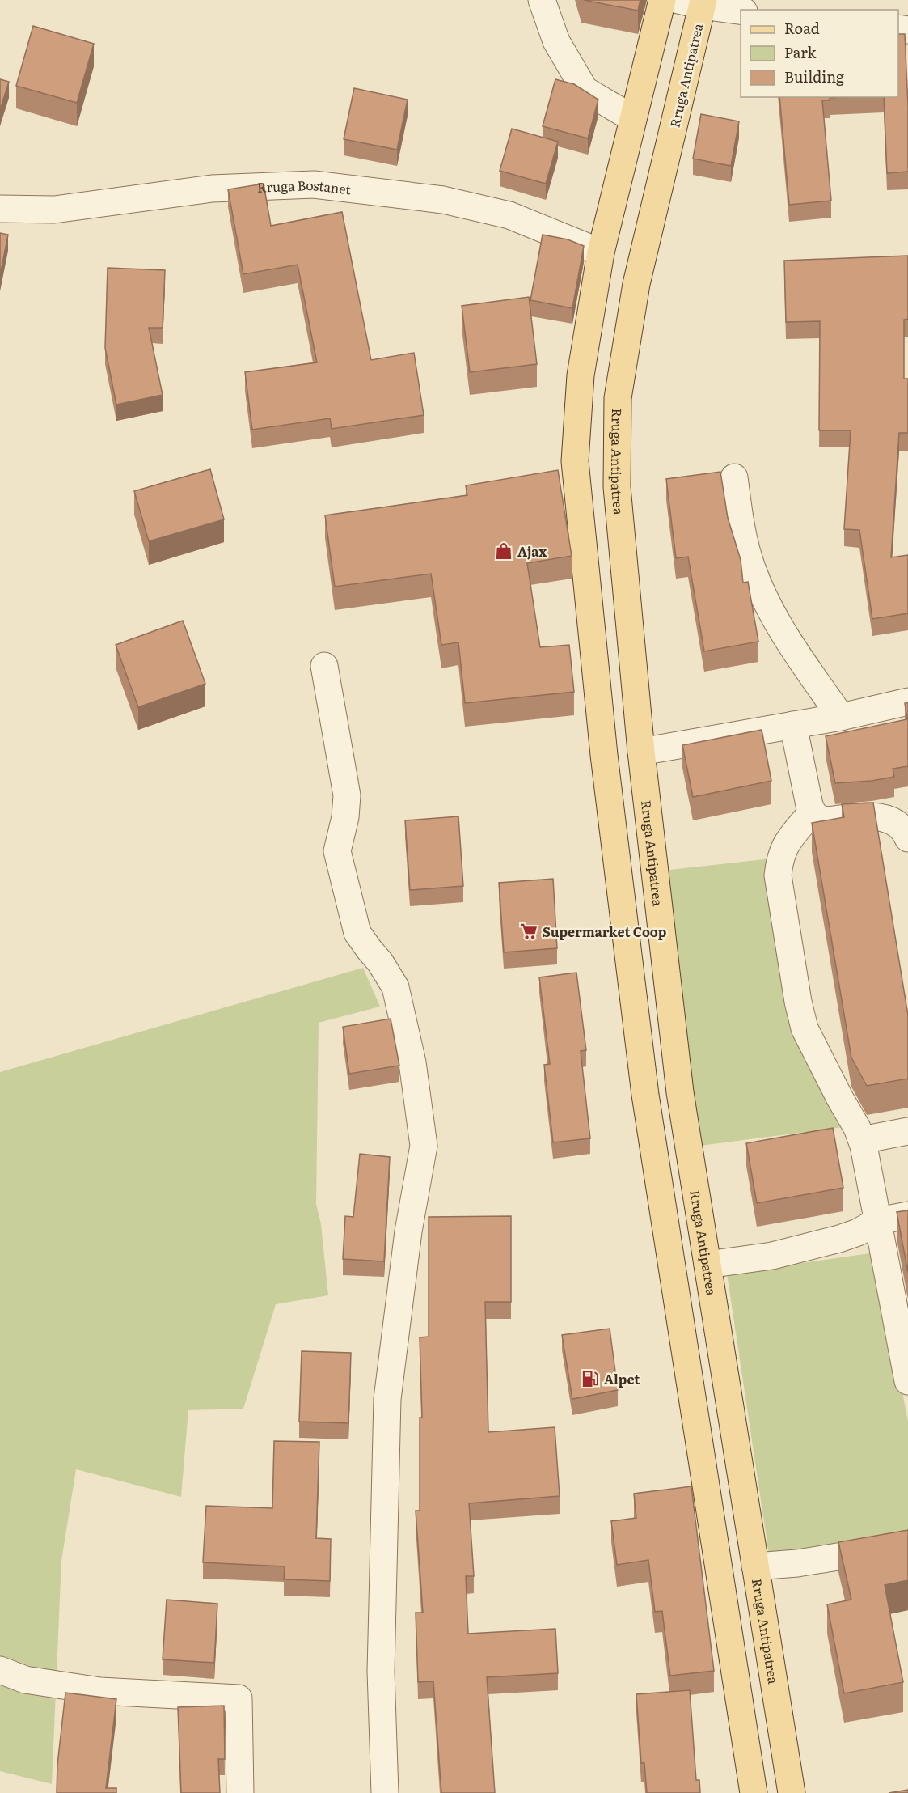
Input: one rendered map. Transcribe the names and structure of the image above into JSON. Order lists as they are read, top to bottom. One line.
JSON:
{"streets":{"main road":["Rruga Antipatrea"],"street":["Rruga Bostanet"]},"places":{"shop":["Ajax"],"supermarket":["Supermarket Coop"],"fuel station":["Alpet"]},"legend":["Road","Park","Building"]}
